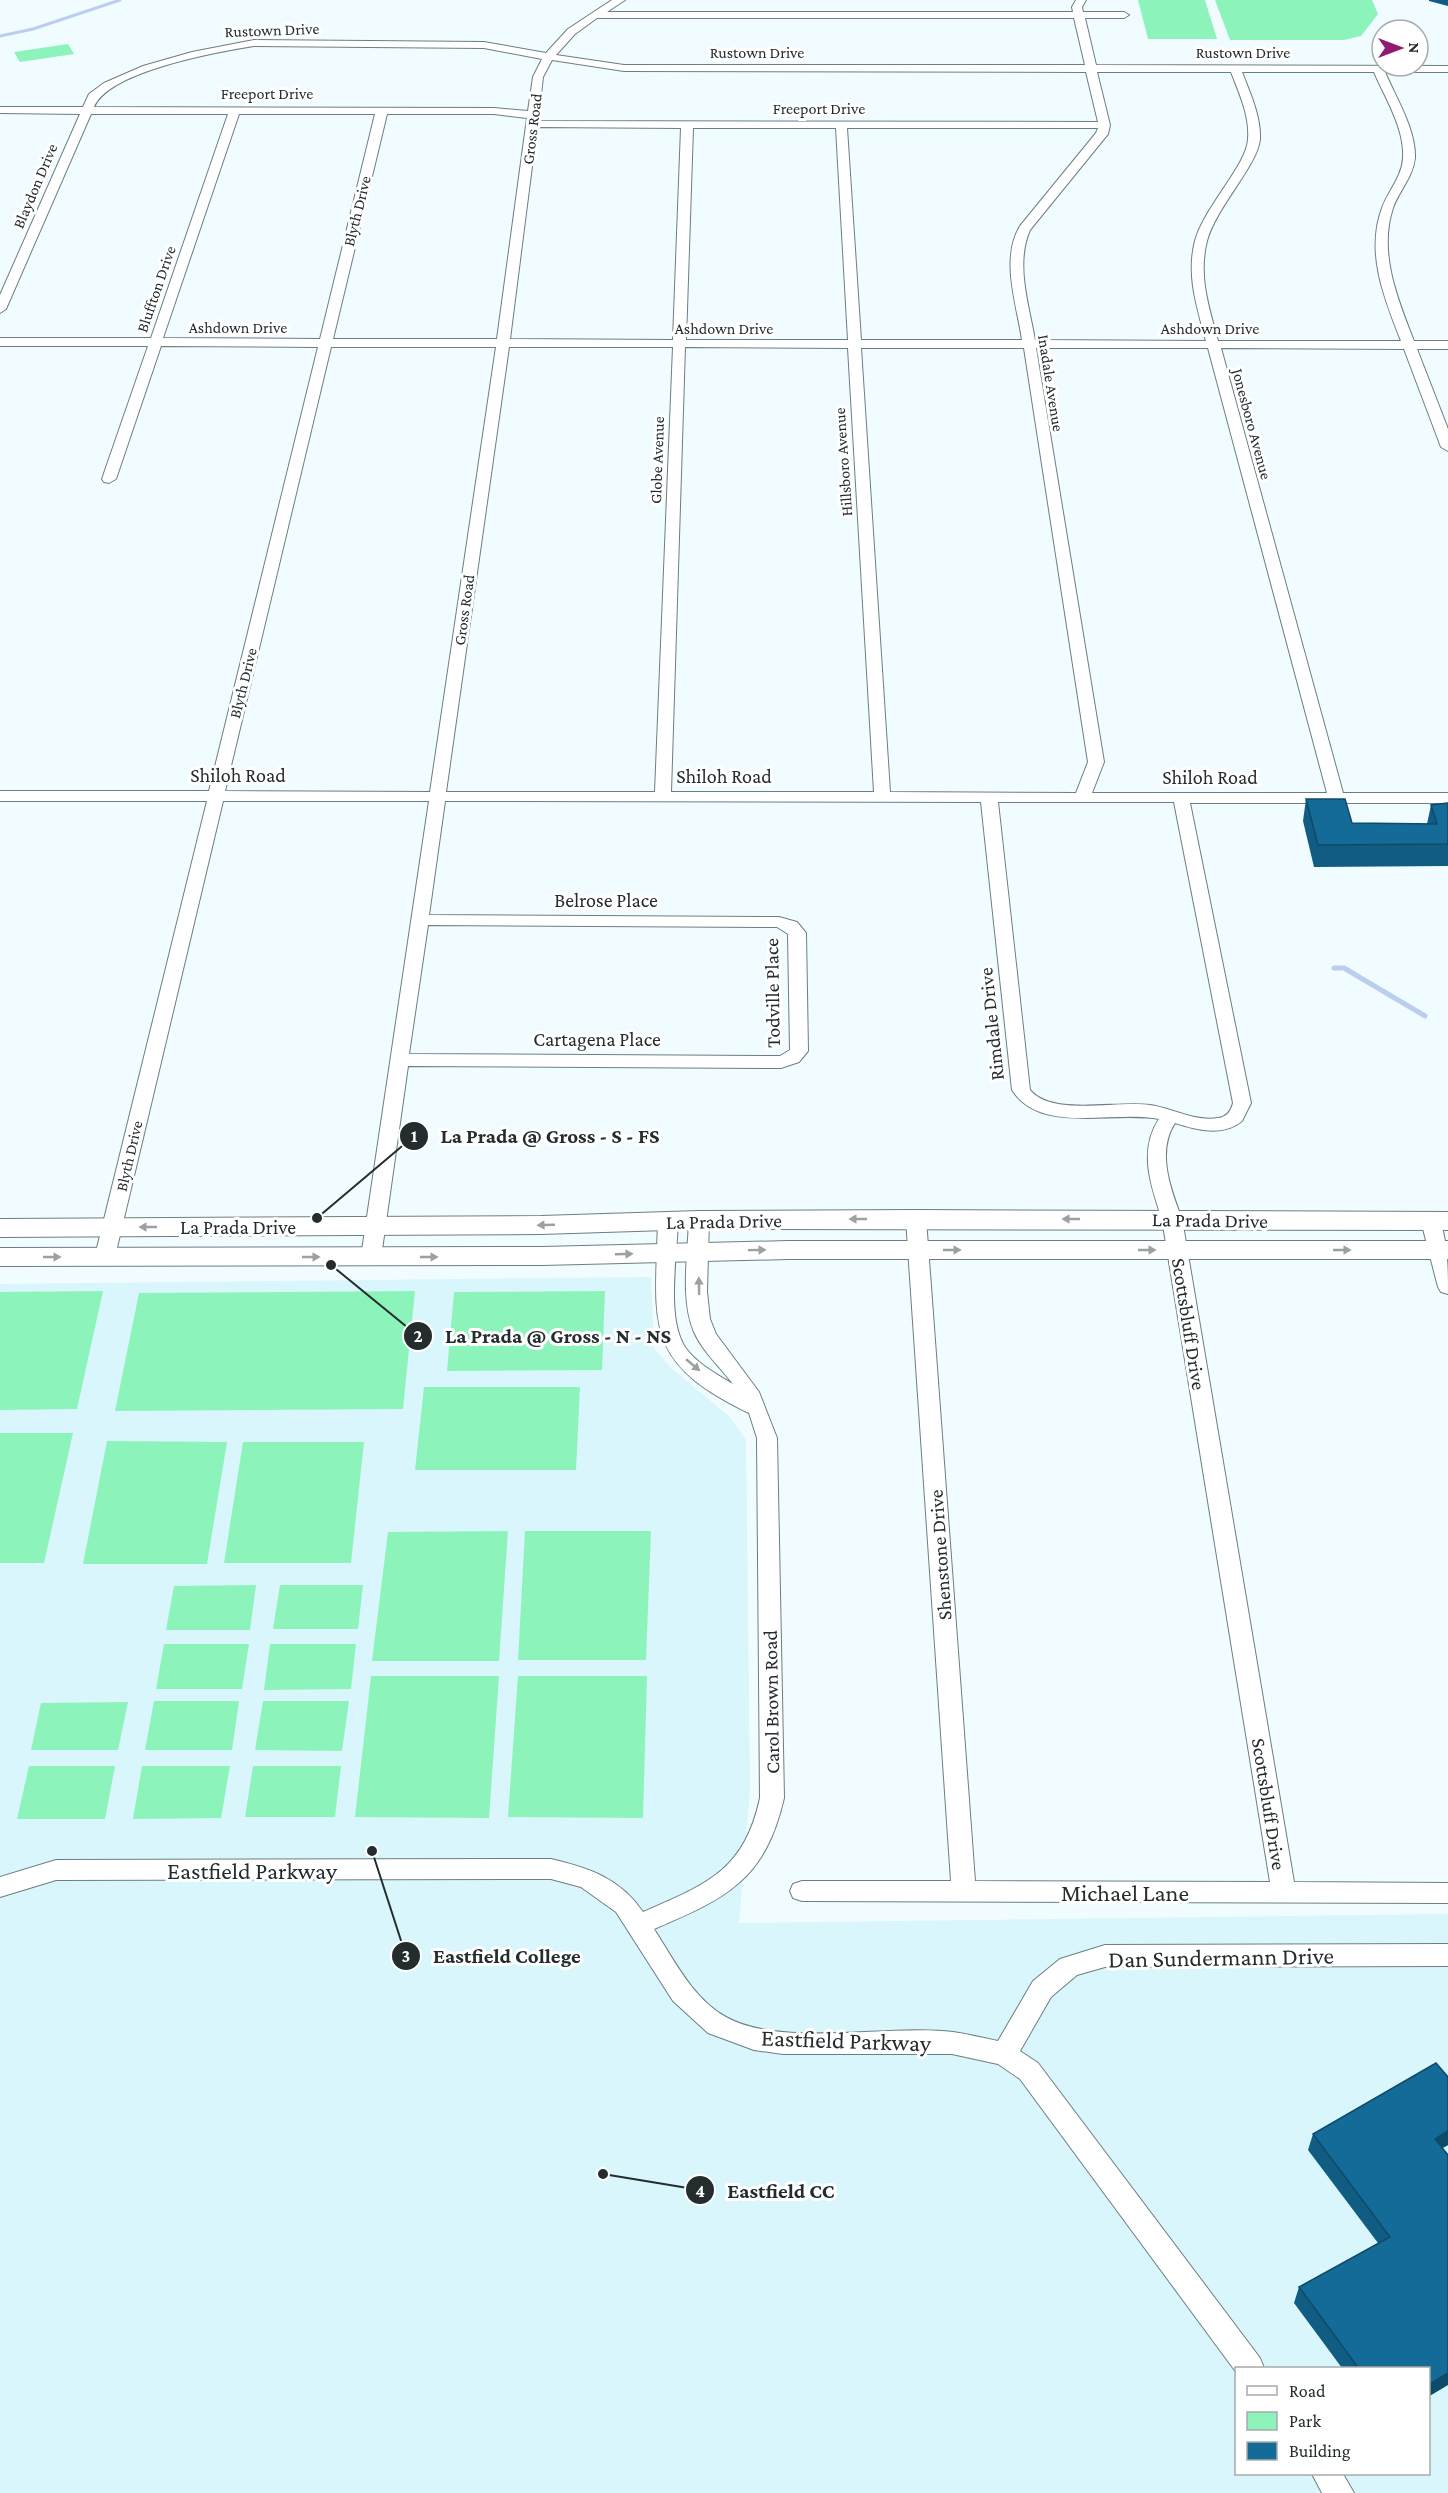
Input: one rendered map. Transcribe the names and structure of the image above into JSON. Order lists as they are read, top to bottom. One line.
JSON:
{"streets":{"main road":["La Prada Drive"],"street":["Rustown Drive","Freeport Drive","Gross Road","Blaydon Drive","Blyth Drive","Bluffton Drive","Ashdown Drive","Inadale Avenue","Jonesboro Avenue","Globe Avenue","Hillsboro Avenue","Shiloh Road","Belrose Place","Todville Place","Rimdale Drive","Cartagena Place","Scottsbluff Drive","Shenstone Drive","Carol Brown Road","Eastfield Parkway","Michael Lane","Dan Sundermann Drive"]},"crossings":[["Rustown Drive","Freeport Drive"],["Rustown Drive","Gross Road"],["Rustown Drive","Blaydon Drive"],["Rustown Drive","Jonesboro Avenue"],["Freeport Drive","Gross Road"],["Freeport Drive","Blaydon Drive"],["Freeport Drive","Blyth Drive"],["Freeport Drive","Bluffton Drive"],["Freeport Drive","Inadale Avenue"],["Freeport Drive","Globe Avenue"],["Freeport Drive","Hillsboro Avenue"],["Gross Road","Ashdown Drive"],["Gross Road","Shiloh Road"],["Gross Road","Belrose Place"],["Gross Road","Cartagena Place"],["Gross Road","La Prada Drive"],["Blyth Drive","Ashdown Drive"],["Blyth Drive","Shiloh Road"],["Blyth Drive","La Prada Drive"],["Bluffton Drive","Ashdown Drive"],["Ashdown Drive","Inadale Avenue"],["Ashdown Drive","Jonesboro Avenue"],["Ashdown Drive","Globe Avenue"],["Ashdown Drive","Hillsboro Avenue"],["Inadale Avenue","Shiloh Road"],["Jonesboro Avenue","Shiloh Road"],["Globe Avenue","Shiloh Road"],["Hillsboro Avenue","Shiloh Road"],["Shiloh Road","Rimdale Drive"],["Belrose Place","Todville Place"],["Todville Place","Cartagena Place"],["Rimdale Drive","Scottsbluff Drive"],["La Prada Drive","Scottsbluff Drive"],["La Prada Drive","Shenstone Drive"],["La Prada Drive","Carol Brown Road"],["Scottsbluff Drive","Michael Lane"],["Shenstone Drive","Michael Lane"],["Carol Brown Road","Eastfield Parkway"],["Eastfield Parkway","Dan Sundermann Drive"]],"places":["La Prada @ Gross - S - FS","La Prada @ Gross - N - NS","Eastfield College","Eastfield CC"],"legend":["Road","Park","Building"],"north":"right"}
